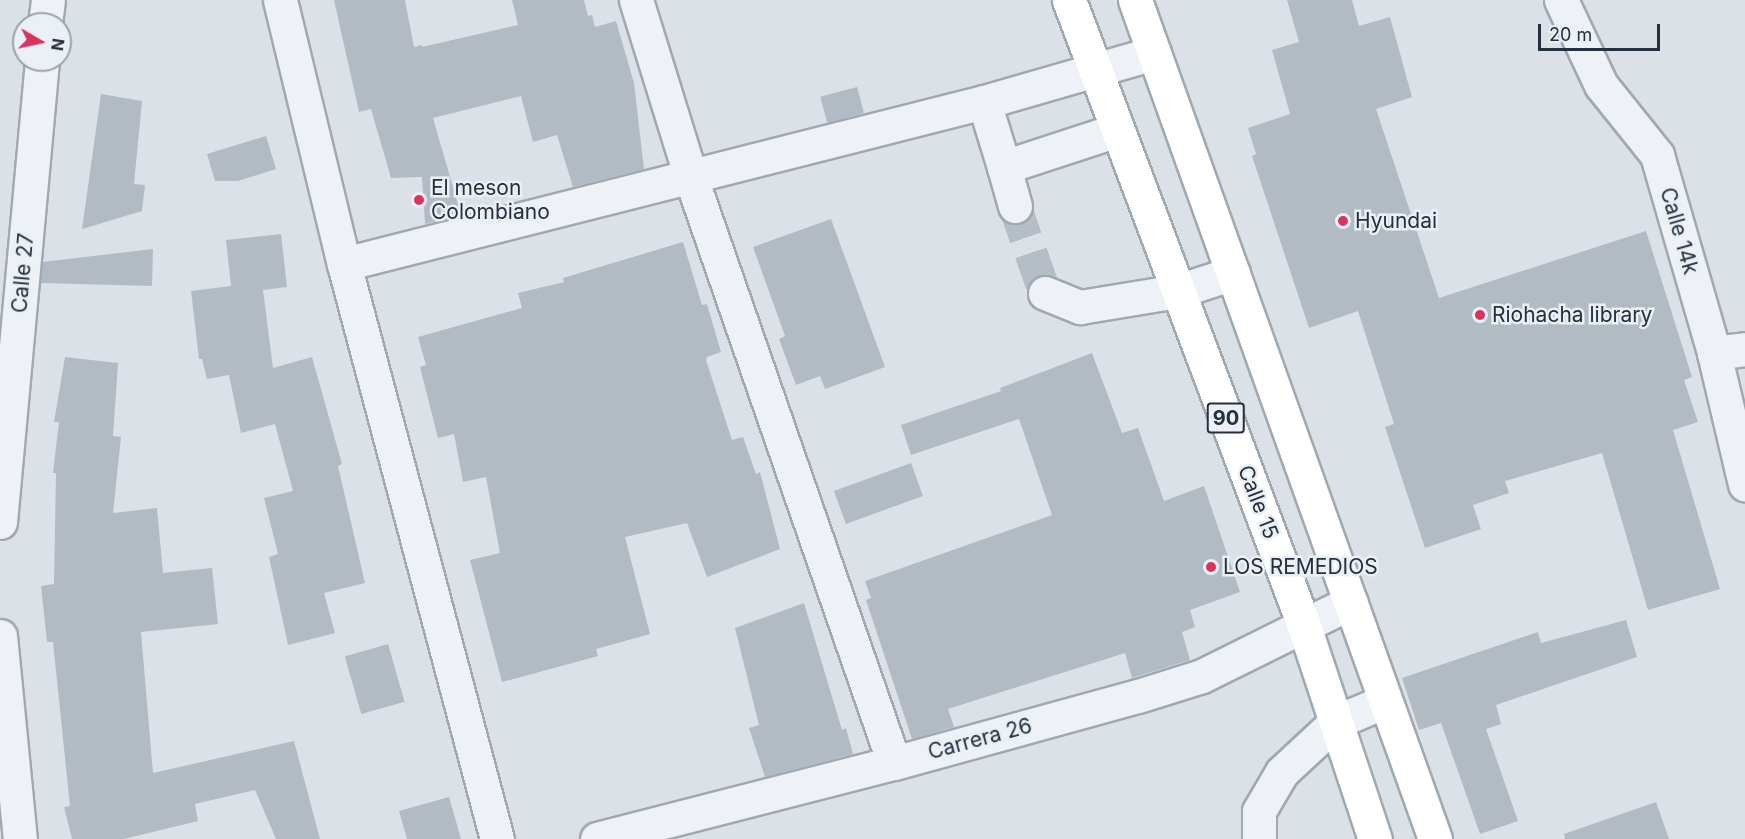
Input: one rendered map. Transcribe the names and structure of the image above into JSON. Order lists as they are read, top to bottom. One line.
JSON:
{"streets":{"highway":["90","Calle 15"],"street":["Calle 14k","Calle 27","Carrera 26"]},"crossings":[["90","Carrera 26"],["Calle 15","Carrera 26"]],"places":["El meson Colombiano","Hyundai","Riohacha library","LOS REMEDIOS"],"scale_bar":"20 m","north":"right"}
